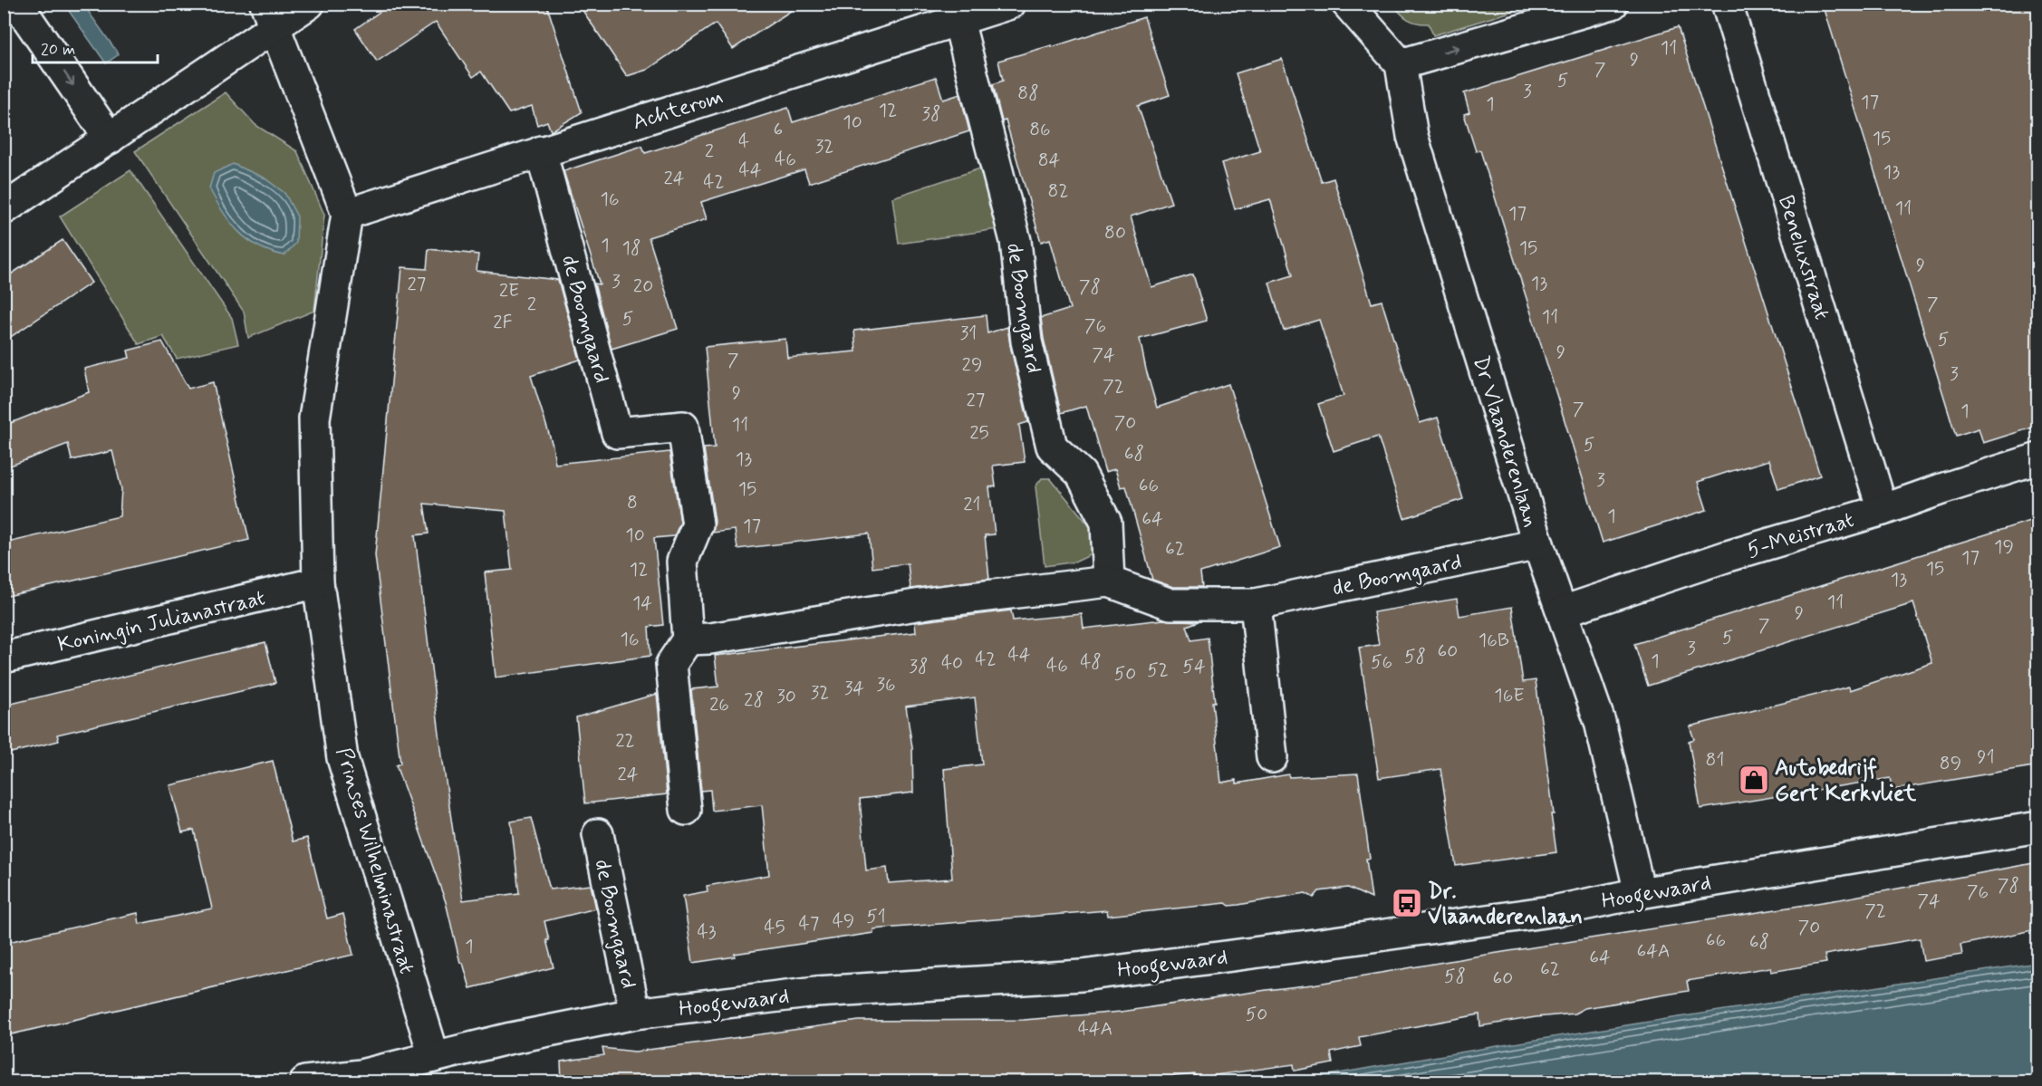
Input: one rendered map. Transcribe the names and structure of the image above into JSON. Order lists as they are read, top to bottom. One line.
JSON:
{"streets":{"street":["Achterom","Beneluxstraat","de Boomgaard","Dr Vlaanderenlaan","5-Meistraat","Koningin Julianastraat","Prinses Wilhelminastraat","Hoogewaard"]},"crossings":[["Achterom","de Boomgaard"],["Achterom","Prinses Wilhelminastraat"],["Beneluxstraat","5-Meistraat"],["de Boomgaard","Dr Vlaanderenlaan"],["de Boomgaard","Hoogewaard"],["Dr Vlaanderenlaan","5-Meistraat"],["Dr Vlaanderenlaan","Hoogewaard"],["Koningin Julianastraat","Prinses Wilhelminastraat"],["Prinses Wilhelminastraat","Hoogewaard"]],"places":{"shop":["Autobedrijf Gert Kerkvliet"],"bus stop":["Dr. Vlaanderenlaan"]},"house_numbers":["11","9","7","5","3","88","17","1","12","38","10","6","86","15","4","32","2","46","84","44","13","24","42","82","16","11","17","80","1","18","15","9","3","13","27","20","78","2E","2","7","11","5","2F","76","31","5","9","74","7","29","3","72","9","27","7","1","70","11","25","5","68","13","3","66","15","8","21","1","64","17","10","19","62","17","15","12","13","11","14","9","7","5","16","16B","3","60","44","58","42","1","48","56","40","46","38","54","52","50","36","34","32","16E","30","28","26","22","91","81","89","24","78","76","74","72","51","49","47","45","70","43","66","68","1","64A","64","62","58","60","50","44A"],"scale_bar":"20 m"}
